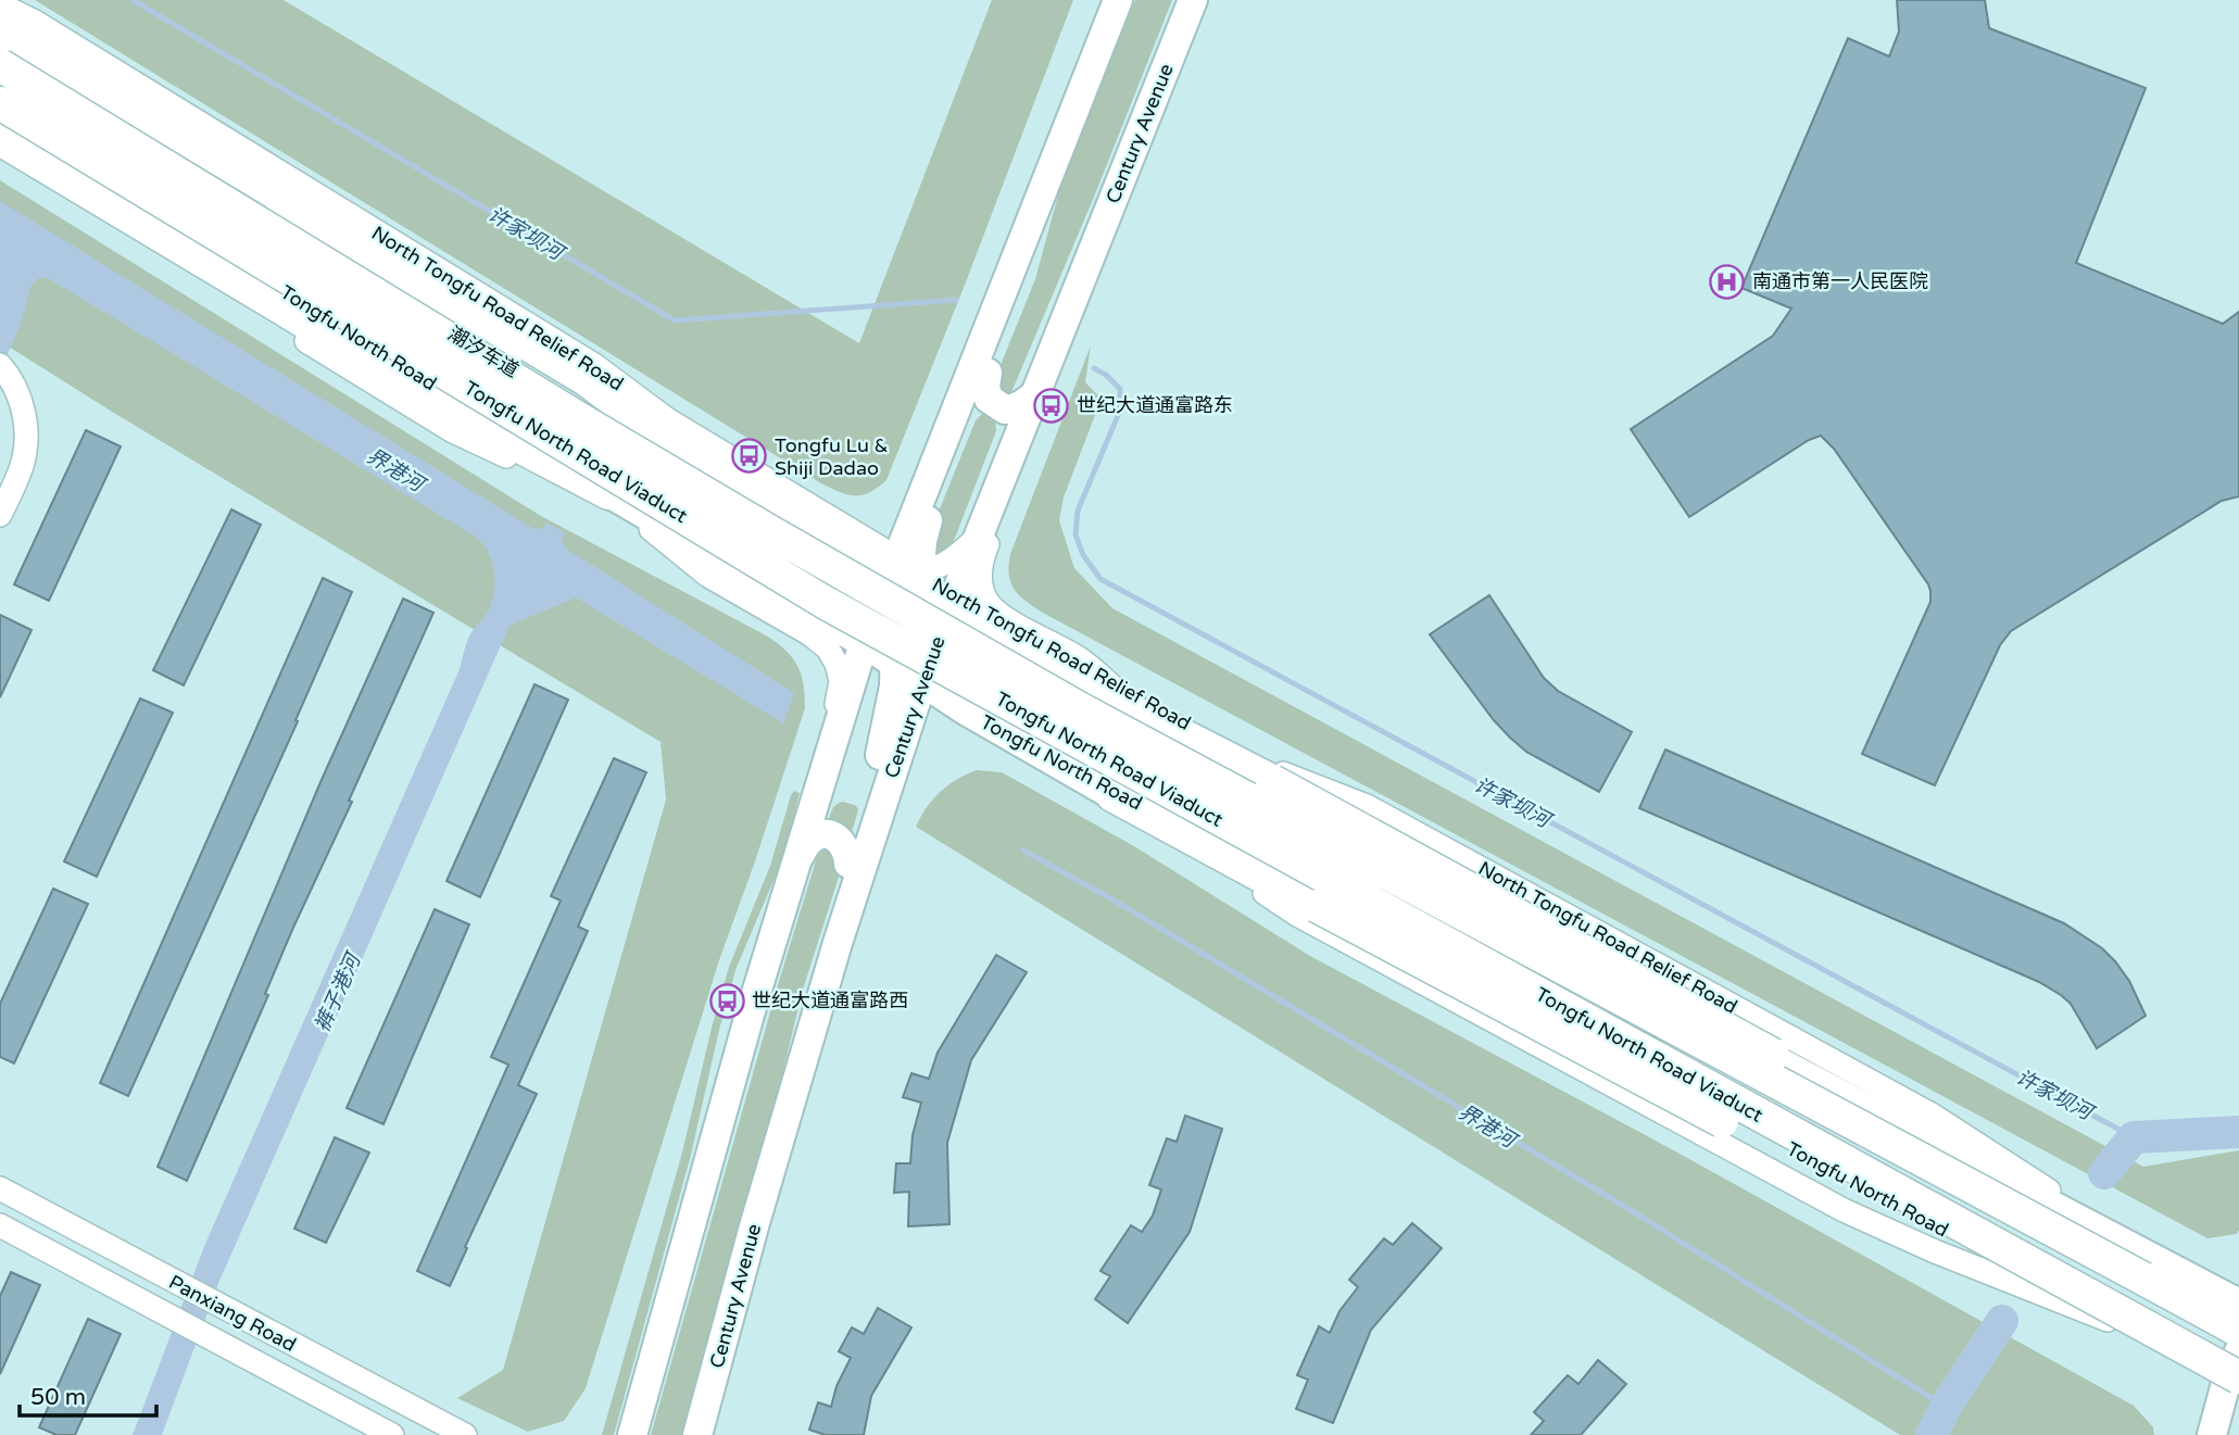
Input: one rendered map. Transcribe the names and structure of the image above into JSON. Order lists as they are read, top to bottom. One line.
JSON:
{"streets":{"highway":["Tongfu North Road Viaduct"],"main road":["Century Avenue","Tongfu North Road"],"street":["North Tongfu Road Relief Road","潮汐车道","Panxiang Road"]},"crossings":[["Century Avenue","North Tongfu Road Relief Road"],["Century Avenue","Tongfu North Road"],["Tongfu North Road","Tongfu North Road Viaduct"]],"water":["许家坝河","界港河","裤子港河"],"places":{"hospital":["南通市第一人民医院"],"bus stop":["世纪大道通富路东","Tongfu Lu & Shiji Dadao","世纪大道通富路西"]},"scale_bar":"50 m"}
